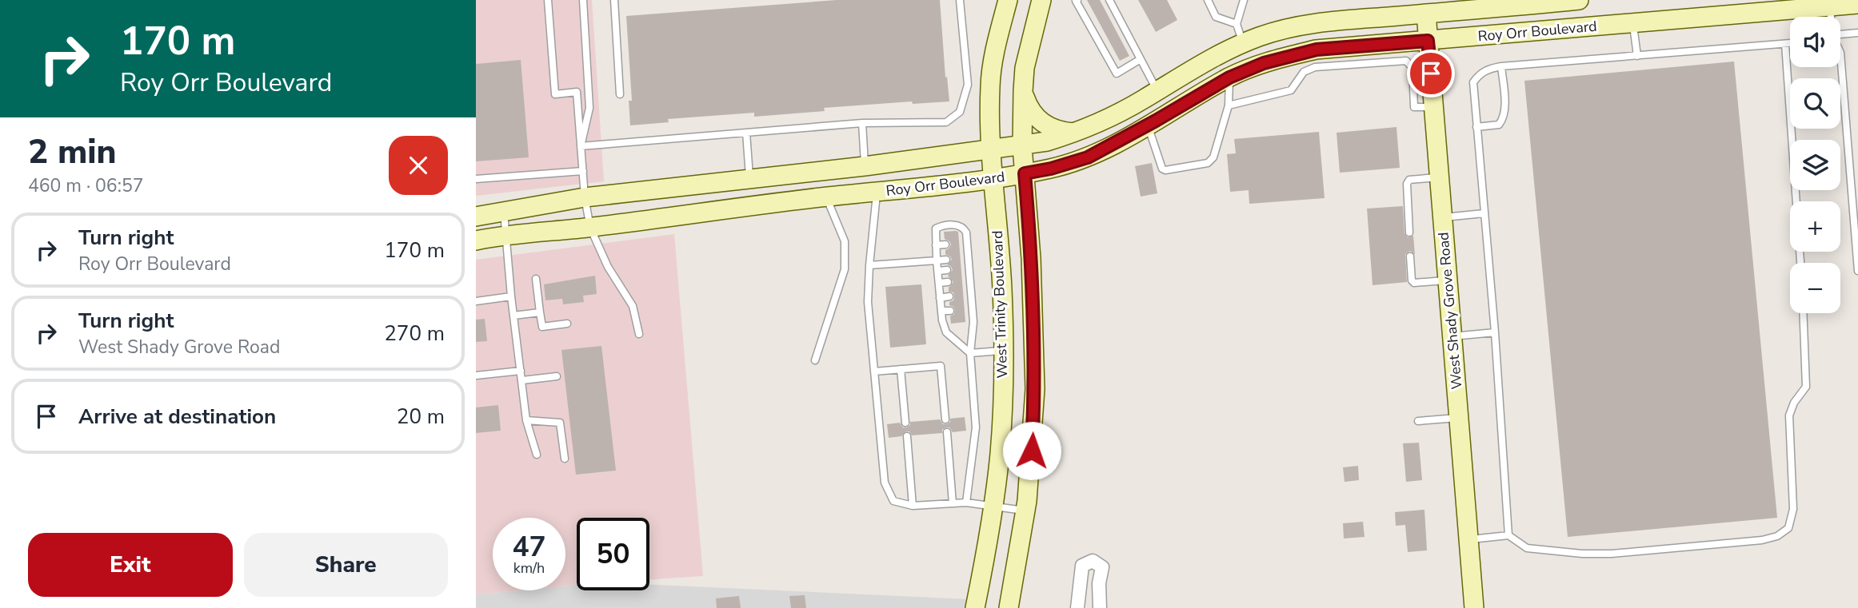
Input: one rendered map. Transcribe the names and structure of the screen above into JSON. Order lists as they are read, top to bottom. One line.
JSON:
{"streets":{"main road":["Roy Orr Boulevard","West Trinity Boulevard","West Shady Grove Road"]},"crossings":[["Roy Orr Boulevard","West Trinity Boulevard"],["Roy Orr Boulevard","West Shady Grove Road"]],"page":{"turn":["170 m","Roy Orr Boulevard"],"map_buttons":["+","−"],"heading":["2 min","460 m · 06:57"],"list":[{"name":"Turn right","note":"Roy Orr Boulevard","value":"170 m"},{"name":"Turn right","note":"West Shady Grove Road","value":"270 m"},{"name":"Arrive at destination","value":"20 m"}],"speed":"47 km/h","limit":"50","buttons":["Exit","Share"]}}
